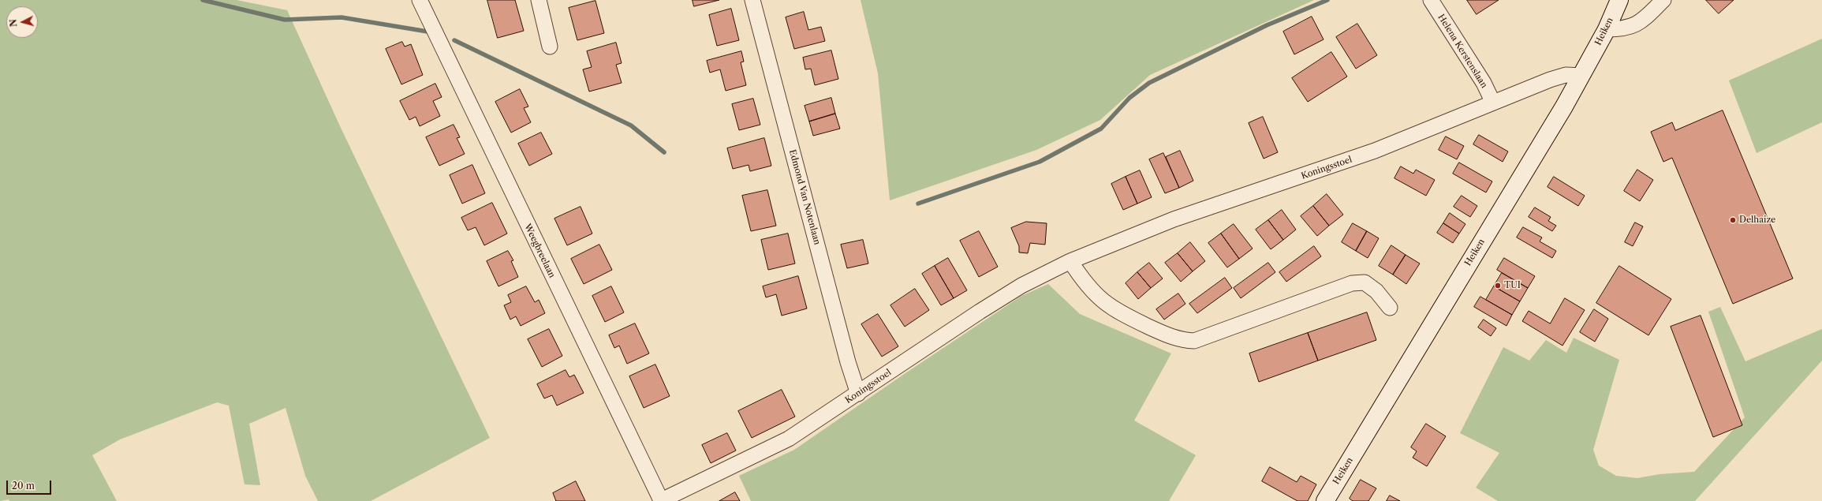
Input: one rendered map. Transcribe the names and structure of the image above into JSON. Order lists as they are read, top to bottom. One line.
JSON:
{"streets":{"main road":["Heiken"],"street":["Helena Kerstenslaan","Koningsstoel","Edmond Van Notenlaan","Weegbreelaan"]},"crossings":[["Heiken","Koningsstoel"],["Helena Kerstenslaan","Koningsstoel"],["Koningsstoel","Edmond Van Notenlaan"],["Koningsstoel","Weegbreelaan"]],"places":["Delhaize","TUI"],"scale_bar":"20 m","north":"left"}
